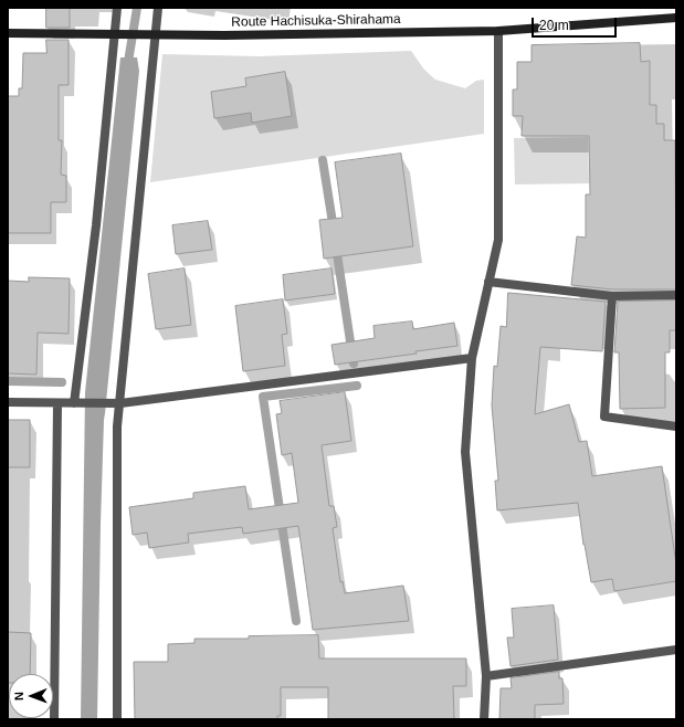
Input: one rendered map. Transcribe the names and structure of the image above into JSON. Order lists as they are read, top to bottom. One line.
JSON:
{"streets":{"main road":["Route Hachisuka-Shirahama"]},"scale_bar":"20 m","north":"left"}
